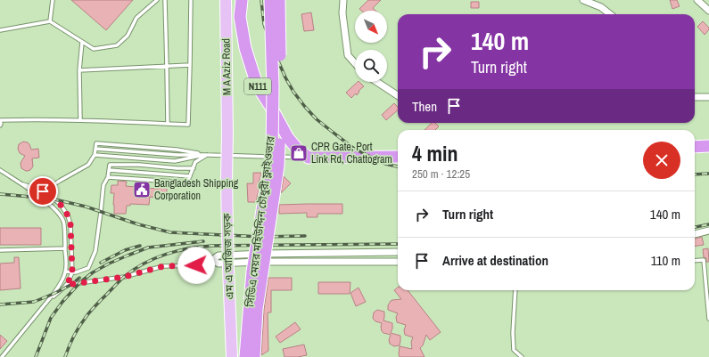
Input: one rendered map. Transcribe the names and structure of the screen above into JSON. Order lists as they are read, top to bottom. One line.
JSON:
{"streets":{"highway":["N111","সিডিএ মেয়র মহিউদ্দিন চৌধুরী ফ্লাইওভার"],"main road":["M A Aziz Road","এম এ আজিজ সড়ক"]},"crossings":[["M A Aziz Road","এম এ আজিজ সড়ক"]],"places":{"shop":["CPR Gate, Port Link Rd, Chattogram"],"public building":["Bangladesh Shipping Corporation"]},"north":"bottom right","page":{"turn":["140 m","Turn right"],"then":"Then","heading":["4 min","250 m · 12:25"],"list":[{"name":"Turn right","value":"140 m"},{"name":"Arrive at destination","value":"110 m"}]}}
